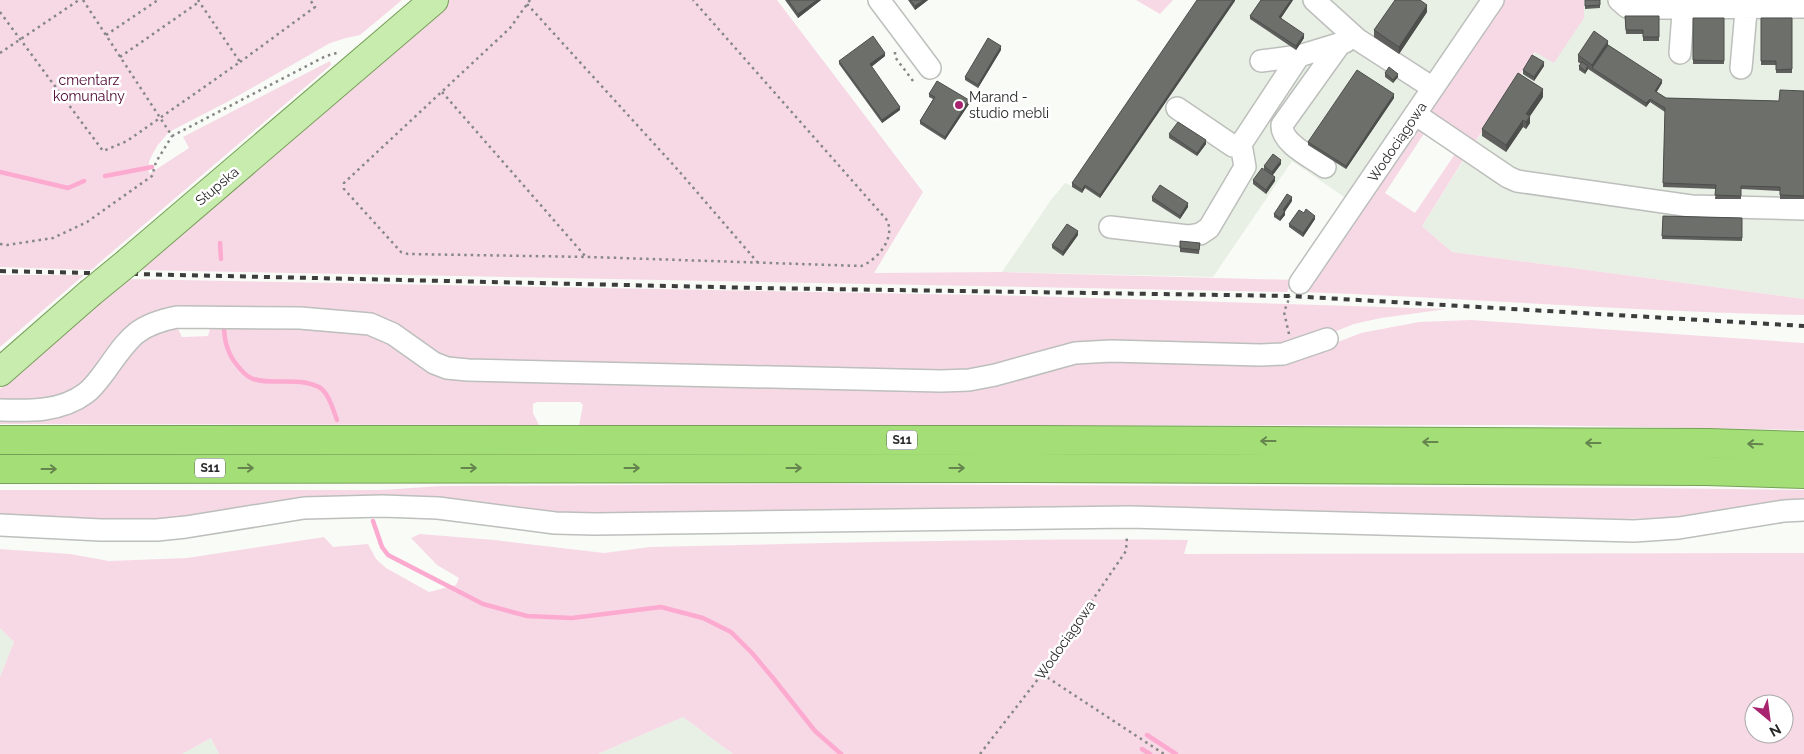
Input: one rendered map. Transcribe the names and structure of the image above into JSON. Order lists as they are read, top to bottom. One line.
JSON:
{"streets":{"highway":["S11"],"main road":["Słupska"],"street":["Wodociągowa"]},"parks":["cmentarz komunalny"],"places":["Marand - studio mebli"],"north":"bottom right"}
